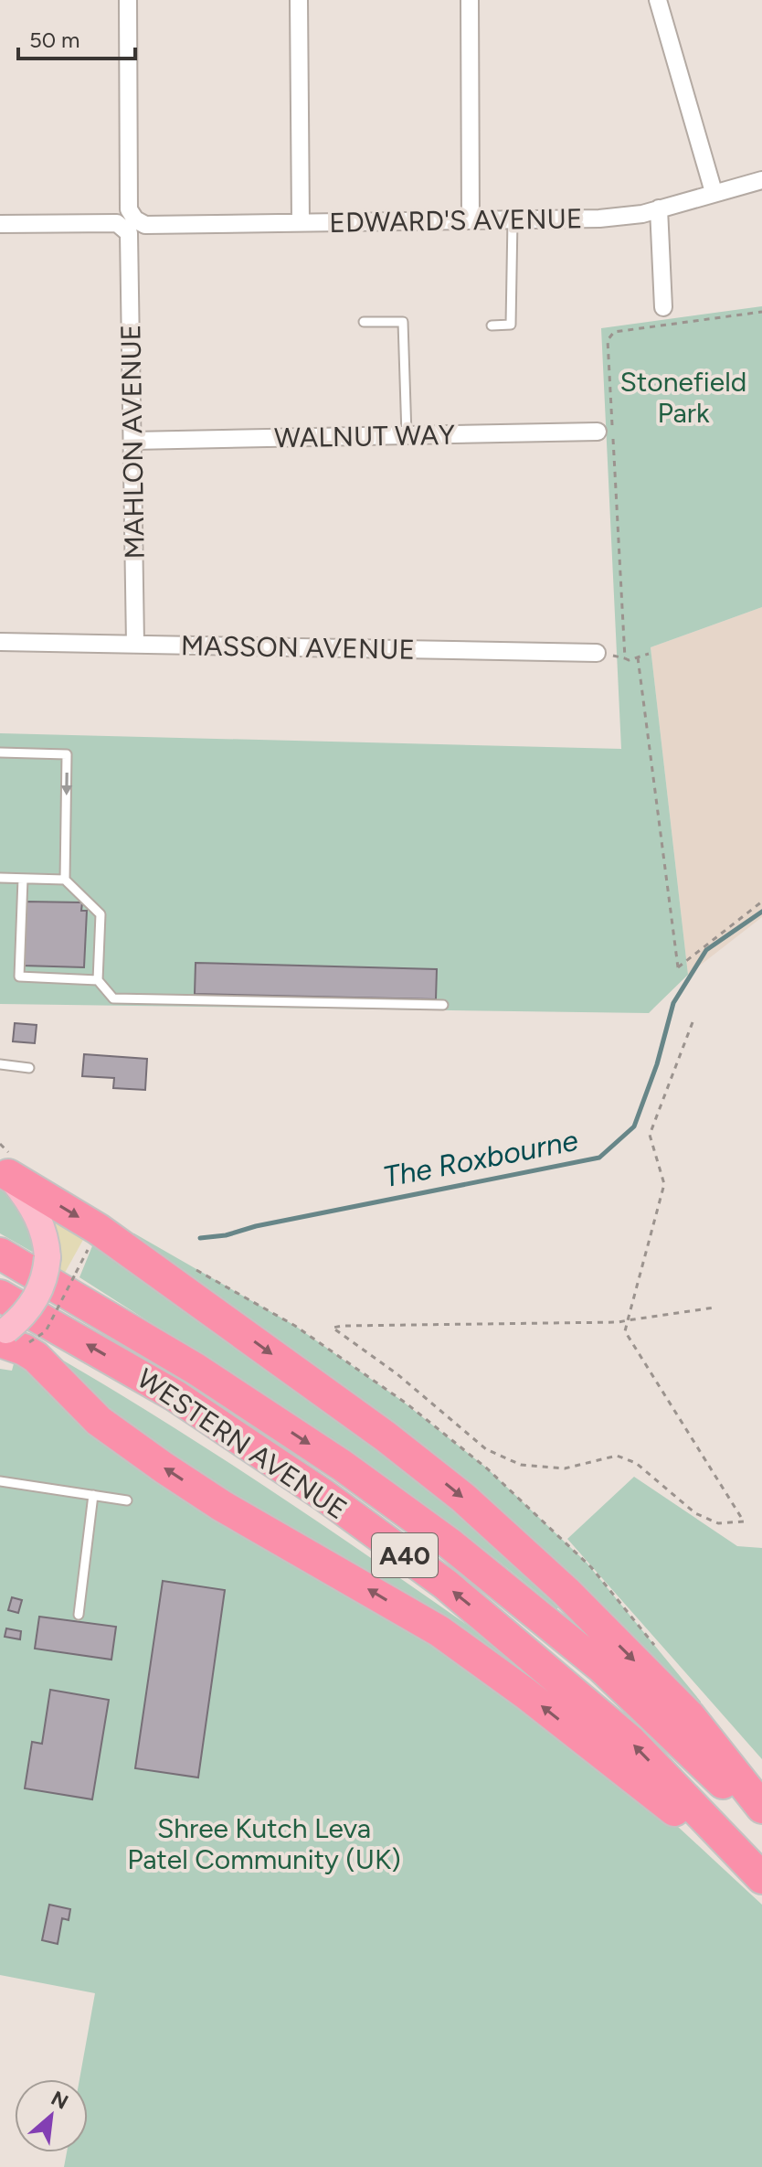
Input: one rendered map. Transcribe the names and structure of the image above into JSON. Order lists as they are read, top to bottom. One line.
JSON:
{"streets":{"highway":["WESTERN AVENUE","A40"],"street":["EDWARD'S AVENUE","WALNUT WAY","MAHLON AVENUE","MASSON AVENUE"]},"crossings":[["EDWARD'S AVENUE","MAHLON AVENUE"],["WALNUT WAY","MAHLON AVENUE"],["MAHLON AVENUE","MASSON AVENUE"]],"water":["The Roxbourne"],"parks":["Stonefield Park","Shree Kutch Leva Patel Community (UK)"],"scale_bar":"50 m","north":"top right"}
